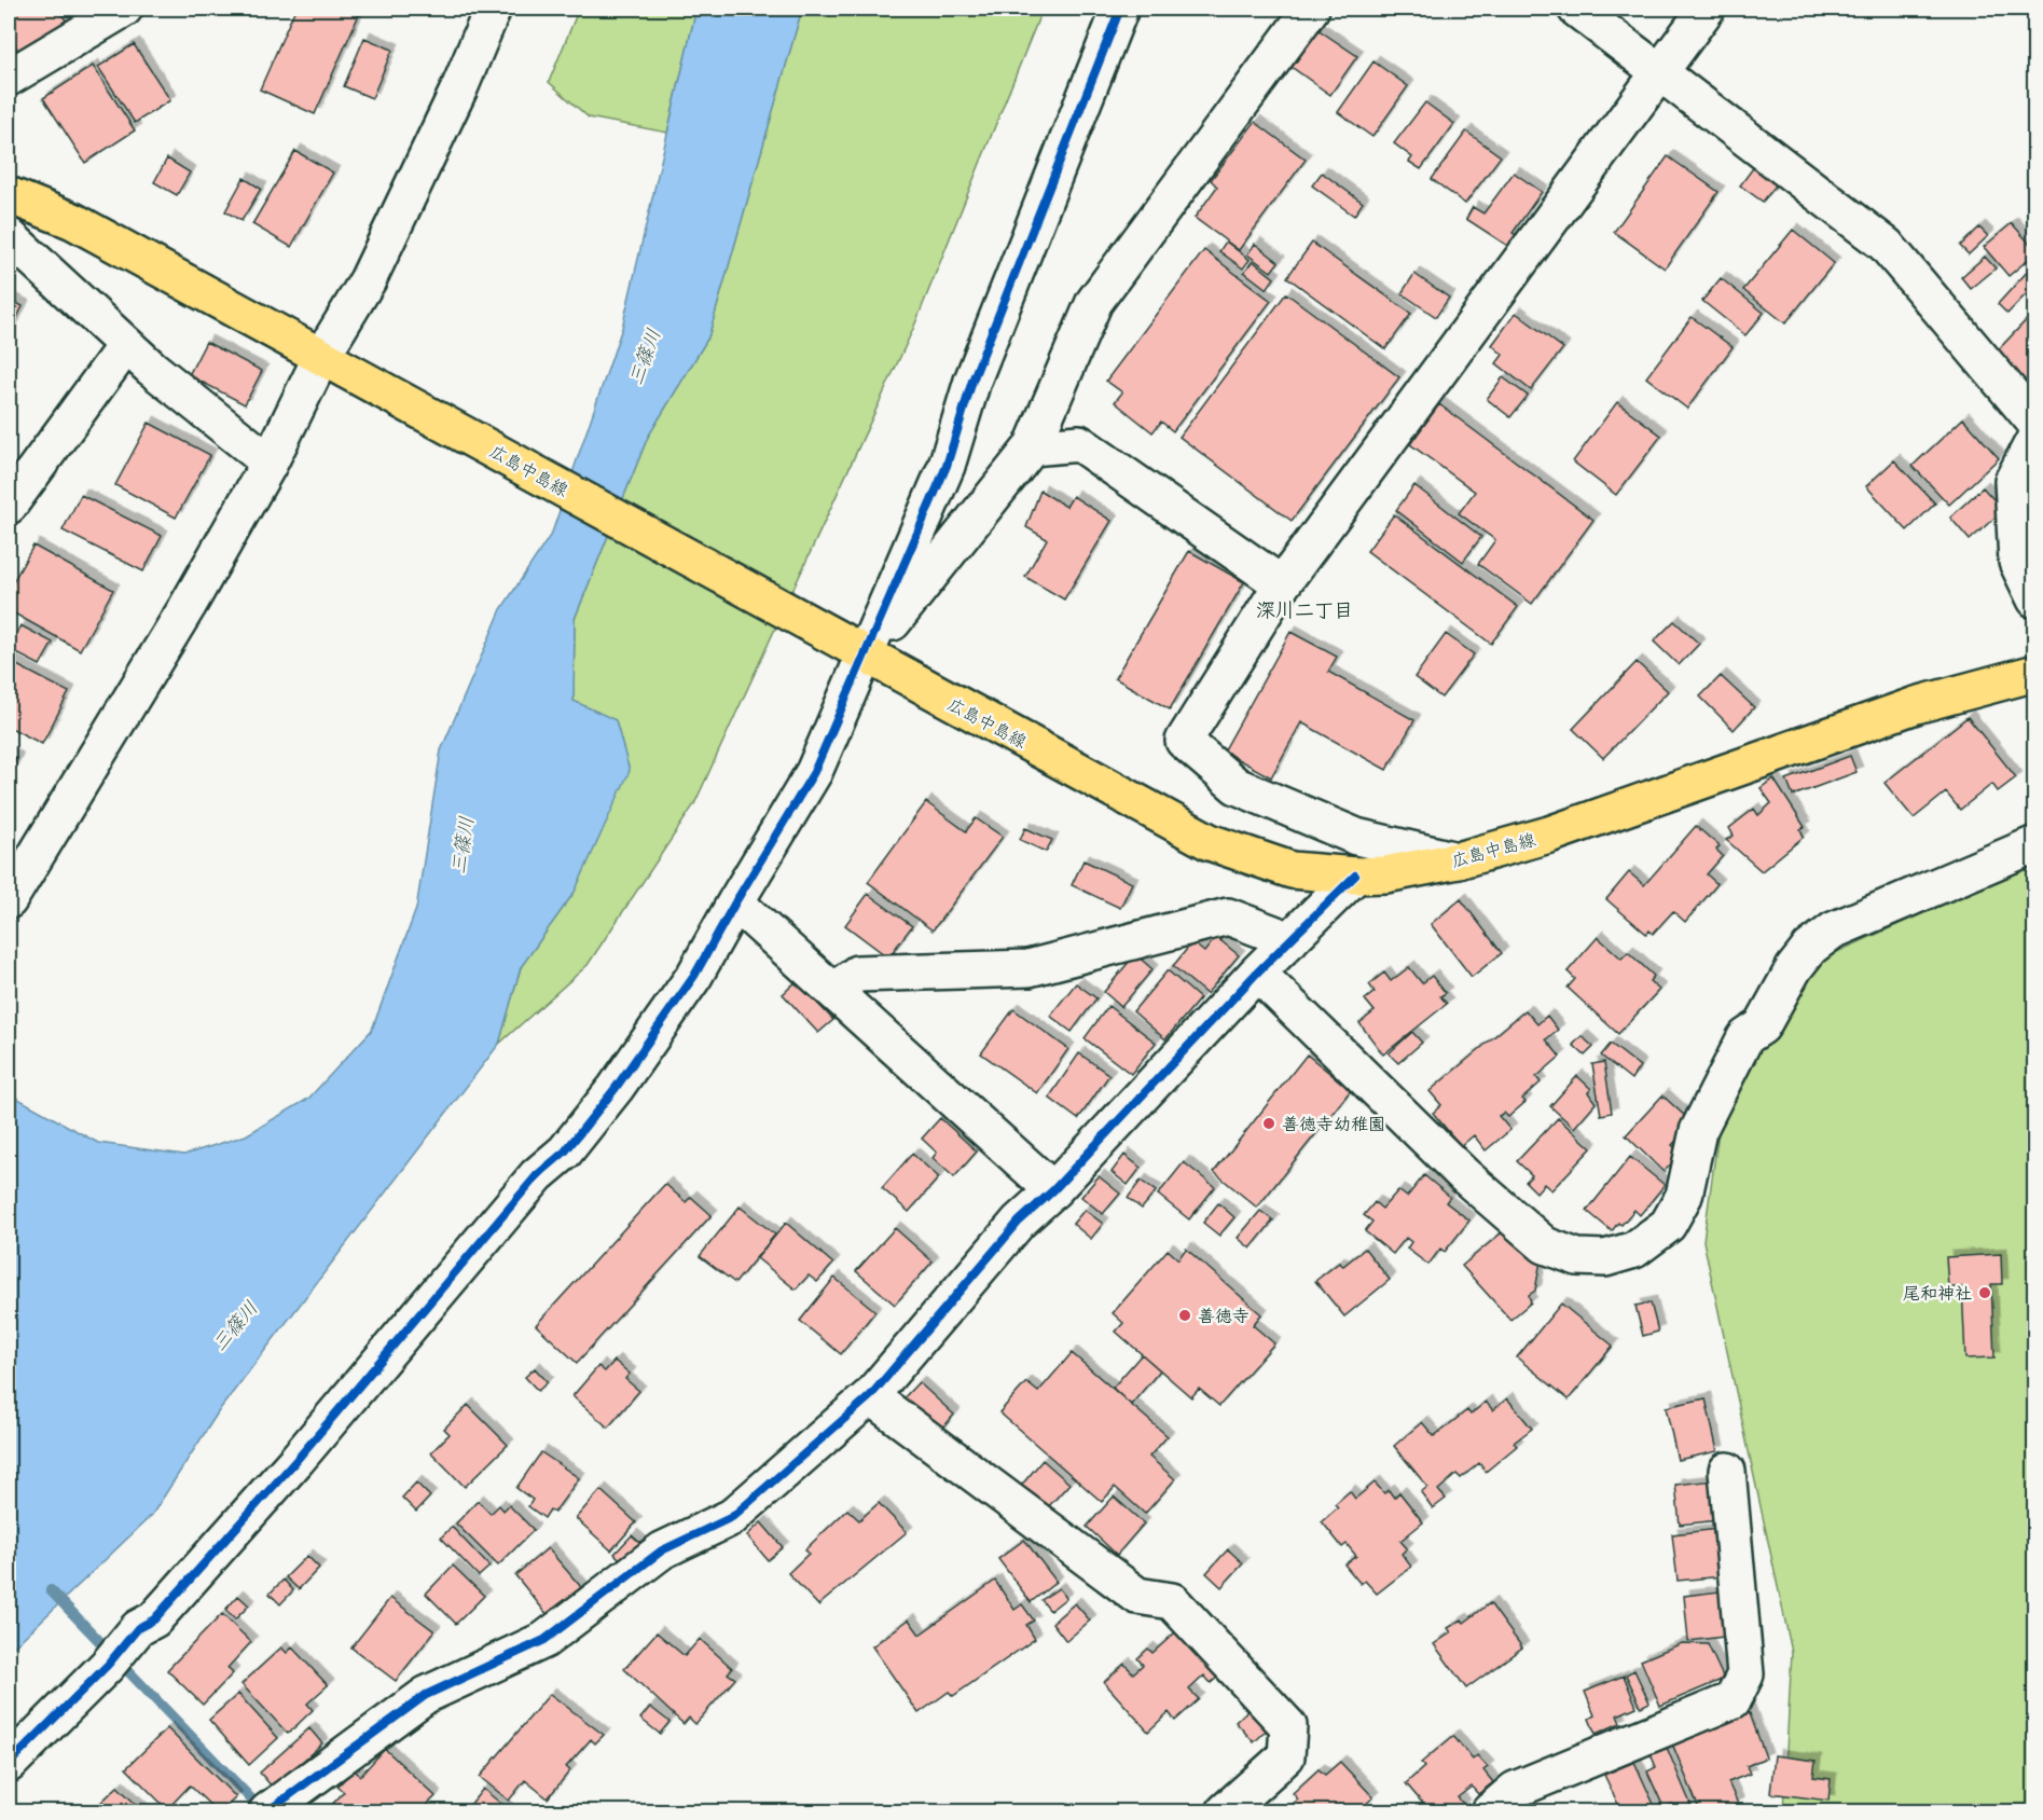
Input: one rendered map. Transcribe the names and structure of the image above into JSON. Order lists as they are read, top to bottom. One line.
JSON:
{"streets":{"main road":["広島中島線"]},"districts":["深川二丁目"],"water":["三篠川"],"places":["善徳寺幼稚園","尾和神社","善徳寺"]}
